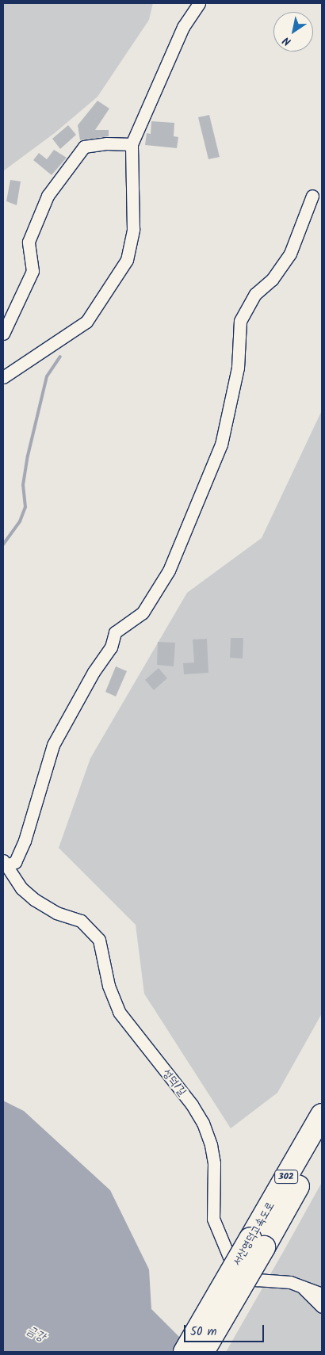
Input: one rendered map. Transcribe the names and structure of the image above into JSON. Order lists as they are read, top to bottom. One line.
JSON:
{"streets":{"highway":["302","서산영덕고속도로"],"street":["성덕1길"]},"water":["금강"],"scale_bar":"50 m","north":"bottom left"}
